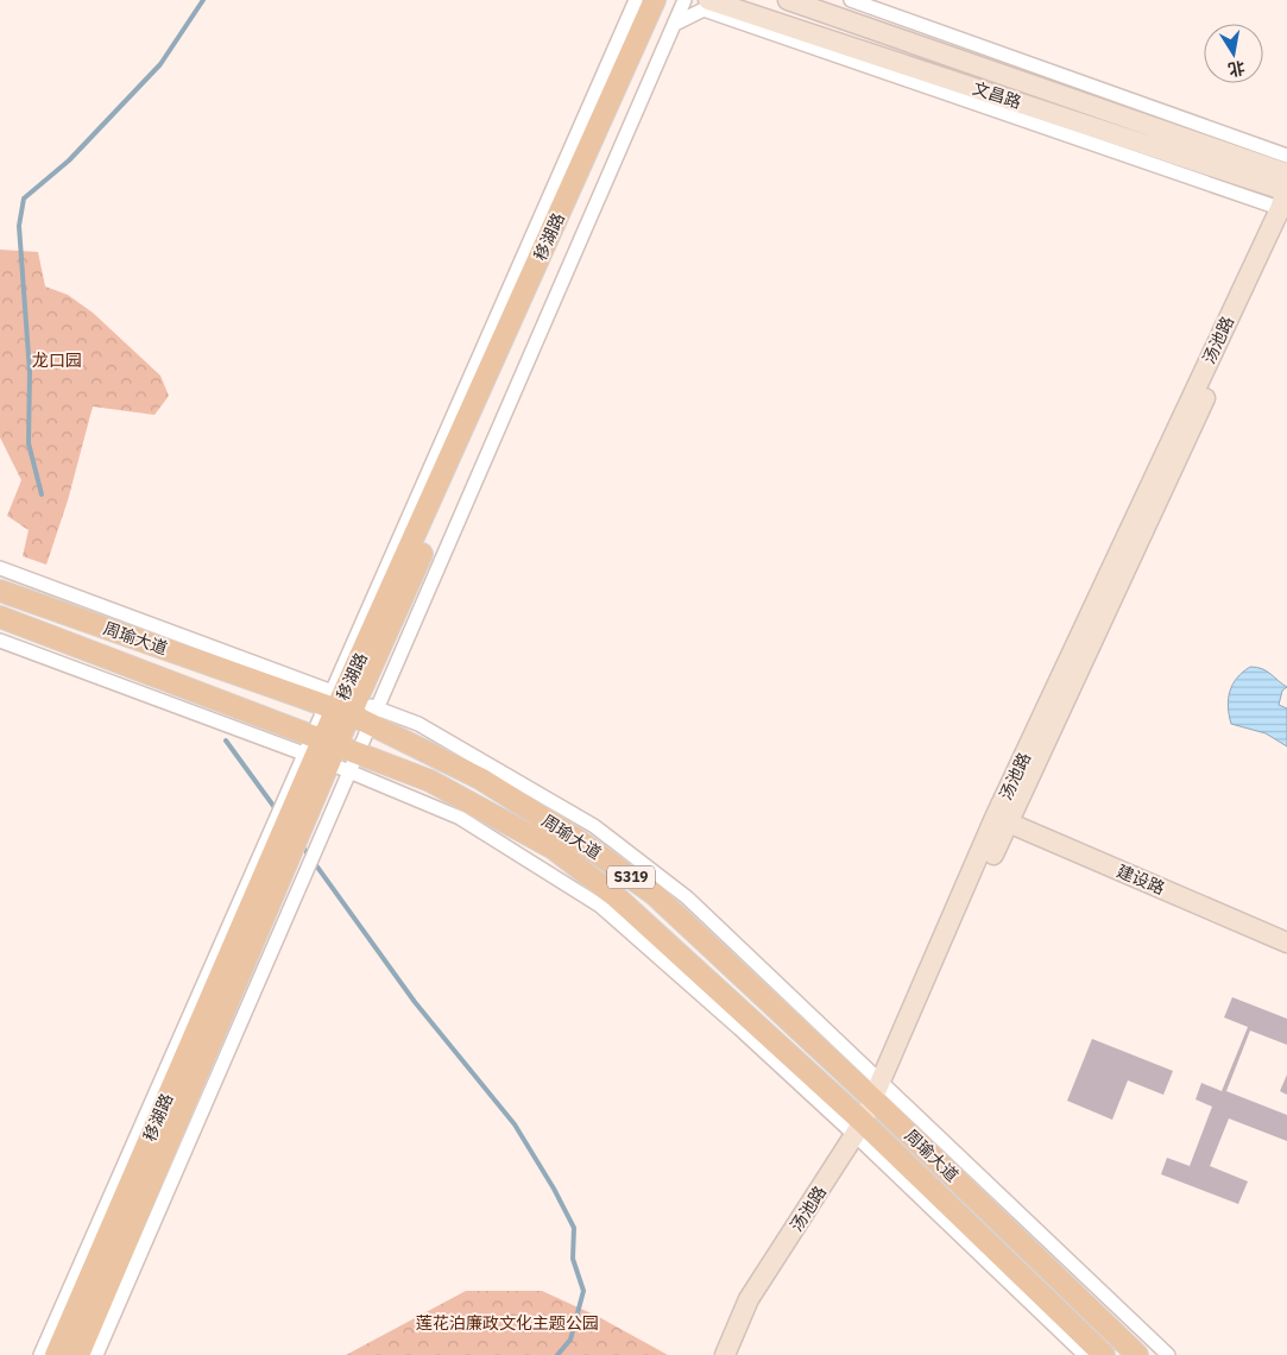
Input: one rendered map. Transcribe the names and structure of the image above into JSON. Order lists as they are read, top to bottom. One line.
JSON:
{"streets":{"main road":["移湖路","周瑜大道","S319"],"street":["文昌路","汤池路","建设路"]},"crossings":[["文昌路","汤池路"],["移湖路","周瑜大道"],["汤池路","周瑜大道"],["汤池路","建设路"]],"parks":["龙口园","莲花泊廉政文化主题公园"],"north":"bottom"}
